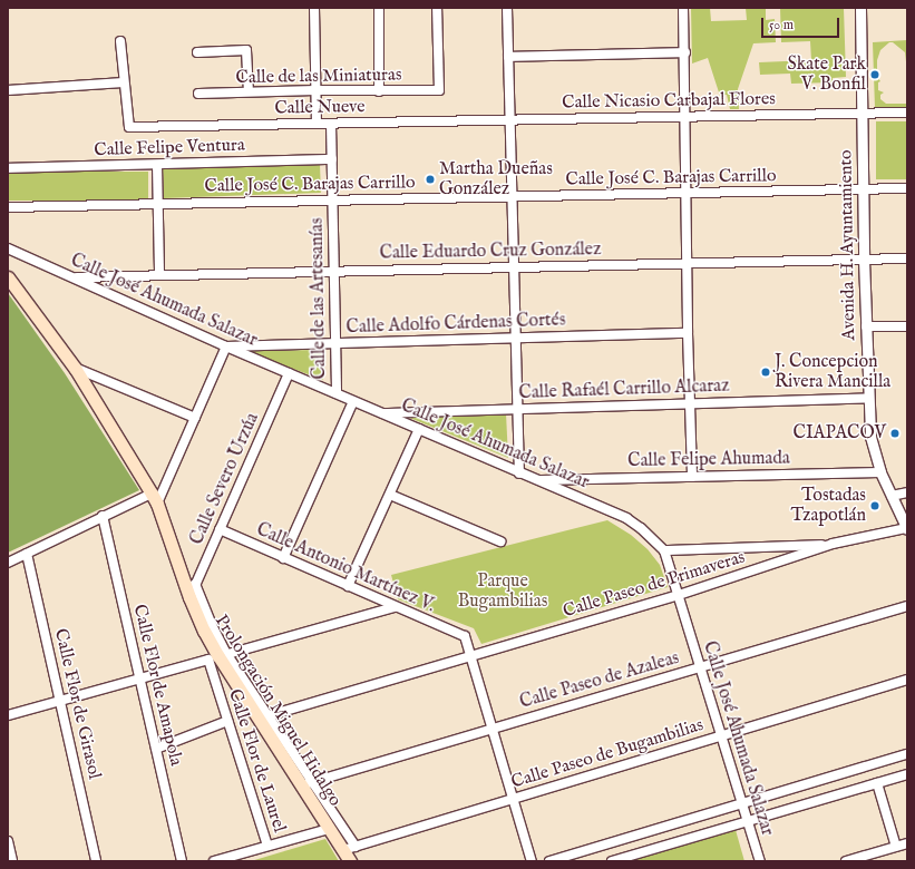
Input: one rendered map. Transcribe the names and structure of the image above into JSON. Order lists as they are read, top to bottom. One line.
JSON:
{"streets":{"main road":["Prolongación Miguel Hidalgo"],"street":["Calle de las Miniaturas","Calle Nicasio Carbajal Flores","Calle Nueve","Calle Felipe Ventura","Calle José C. Barajas Carrillo","Avenida H. Ayuntamiento","Calle Eduardo Cruz González","Calle de las Artesanías","Calle José Ahumada Salazar","Calle Adolfo Cárdenas Cortés","Calle Rafaél Carrillo Alcaraz","Calle Felipe Ahumada","Calle Severo Urzúa","Calle Antonio Martínez V.","Calle Paseo de Primaveras","Calle Paseo de Azaleas","Calle Flor de Amapola","Calle Flor de Girasol","Calle Paseo de Bugambilias","Calle Flor de Laurel"]},"crossings":[["Calle Nicasio Carbajal Flores","Calle Nueve"],["Calle Nicasio Carbajal Flores","Avenida H. Ayuntamiento"],["Calle Nueve","Calle de las Artesanías"],["Calle Felipe Ventura","Calle de las Artesanías"],["Calle José C. Barajas Carrillo","Avenida H. Ayuntamiento"],["Calle José C. Barajas Carrillo","Calle de las Artesanías"],["Avenida H. Ayuntamiento","Calle Eduardo Cruz González"],["Avenida H. Ayuntamiento","Calle Rafaél Carrillo Alcaraz"],["Avenida H. Ayuntamiento","Calle Felipe Ahumada"],["Avenida H. Ayuntamiento","Calle Paseo de Primaveras"],["Calle Eduardo Cruz González","Calle de las Artesanías"],["Calle Eduardo Cruz González","Calle José Ahumada Salazar"],["Calle de las Artesanías","Calle José Ahumada Salazar"],["Calle de las Artesanías","Calle Adolfo Cárdenas Cortés"],["Calle José Ahumada Salazar","Calle Adolfo Cárdenas Cortés"],["Calle José Ahumada Salazar","Calle Rafaél Carrillo Alcaraz"],["Calle José Ahumada Salazar","Calle Felipe Ahumada"],["Calle José Ahumada Salazar","Calle Severo Urzúa"],["Calle José Ahumada Salazar","Calle Paseo de Primaveras"],["Calle José Ahumada Salazar","Calle Paseo de Azaleas"],["Calle José Ahumada Salazar","Calle Paseo de Bugambilias"],["Calle Severo Urzúa","Calle Antonio Martínez V."],["Calle Severo Urzúa","Prolongación Miguel Hidalgo"],["Calle Severo Urzúa","Calle Flor de Laurel"],["Calle Antonio Martínez V.","Calle Paseo de Primaveras"],["Calle Antonio Martínez V.","Calle Paseo de Azaleas"],["Calle Antonio Martínez V.","Calle Paseo de Bugambilias"],["Calle Paseo de Primaveras","Prolongación Miguel Hidalgo"],["Calle Paseo de Azaleas","Prolongación Miguel Hidalgo"],["Prolongación Miguel Hidalgo","Calle Paseo de Bugambilias"],["Prolongación Miguel Hidalgo","Calle Flor de Laurel"]],"parks":["Parque Bugambilias"],"places":["Skate Park V. Bonfil","Martha Dueñas González","J. Concepcion Rivera Mancilla","CIAPACOV","Tostadas Tzapotlán"],"scale_bar":"50 m"}
